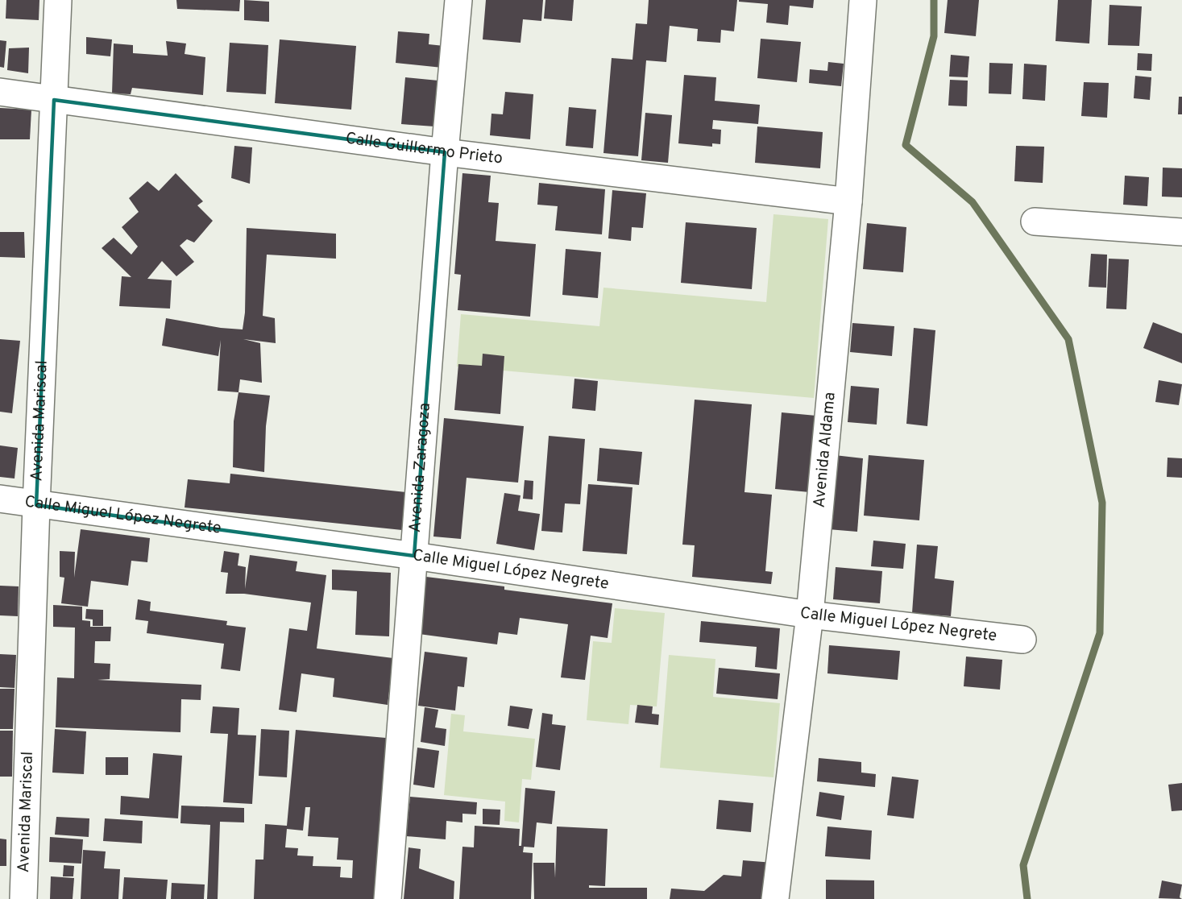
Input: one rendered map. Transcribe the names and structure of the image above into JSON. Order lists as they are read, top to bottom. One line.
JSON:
{"streets":{"street":["Calle Guillermo Prieto","Avenida Mariscal","Avenida Aldama","Avenida Zaragoza","Calle Miguel López Negrete"]},"crossings":[["Calle Guillermo Prieto","Avenida Mariscal"],["Calle Guillermo Prieto","Avenida Aldama"],["Calle Guillermo Prieto","Avenida Zaragoza"],["Avenida Mariscal","Calle Miguel López Negrete"],["Avenida Aldama","Calle Miguel López Negrete"],["Avenida Zaragoza","Calle Miguel López Negrete"]]}
